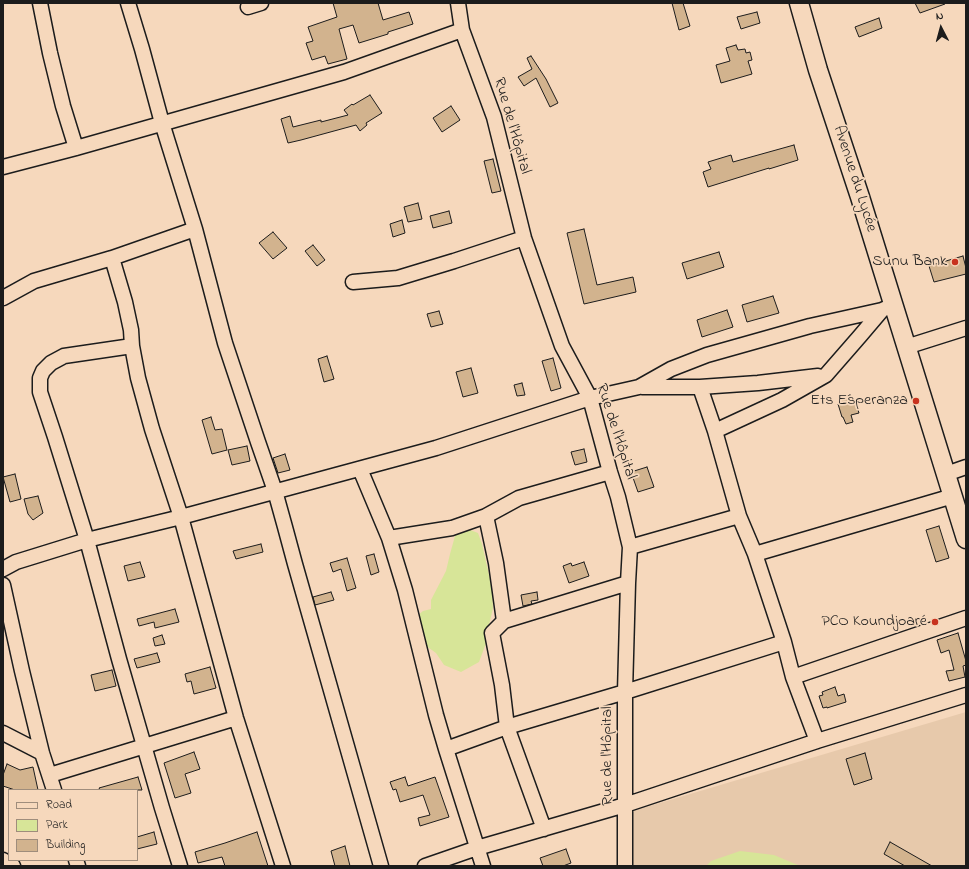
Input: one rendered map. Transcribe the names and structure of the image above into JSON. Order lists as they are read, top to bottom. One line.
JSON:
{"streets":{"main road":["Avenue du Lycée"],"street":["Rue de l'Hôpital"]},"places":["Sunu Bank","Ets Esperanza","PCO Koundjoaré"],"legend":["Road","Park","Building"],"north":"top"}
